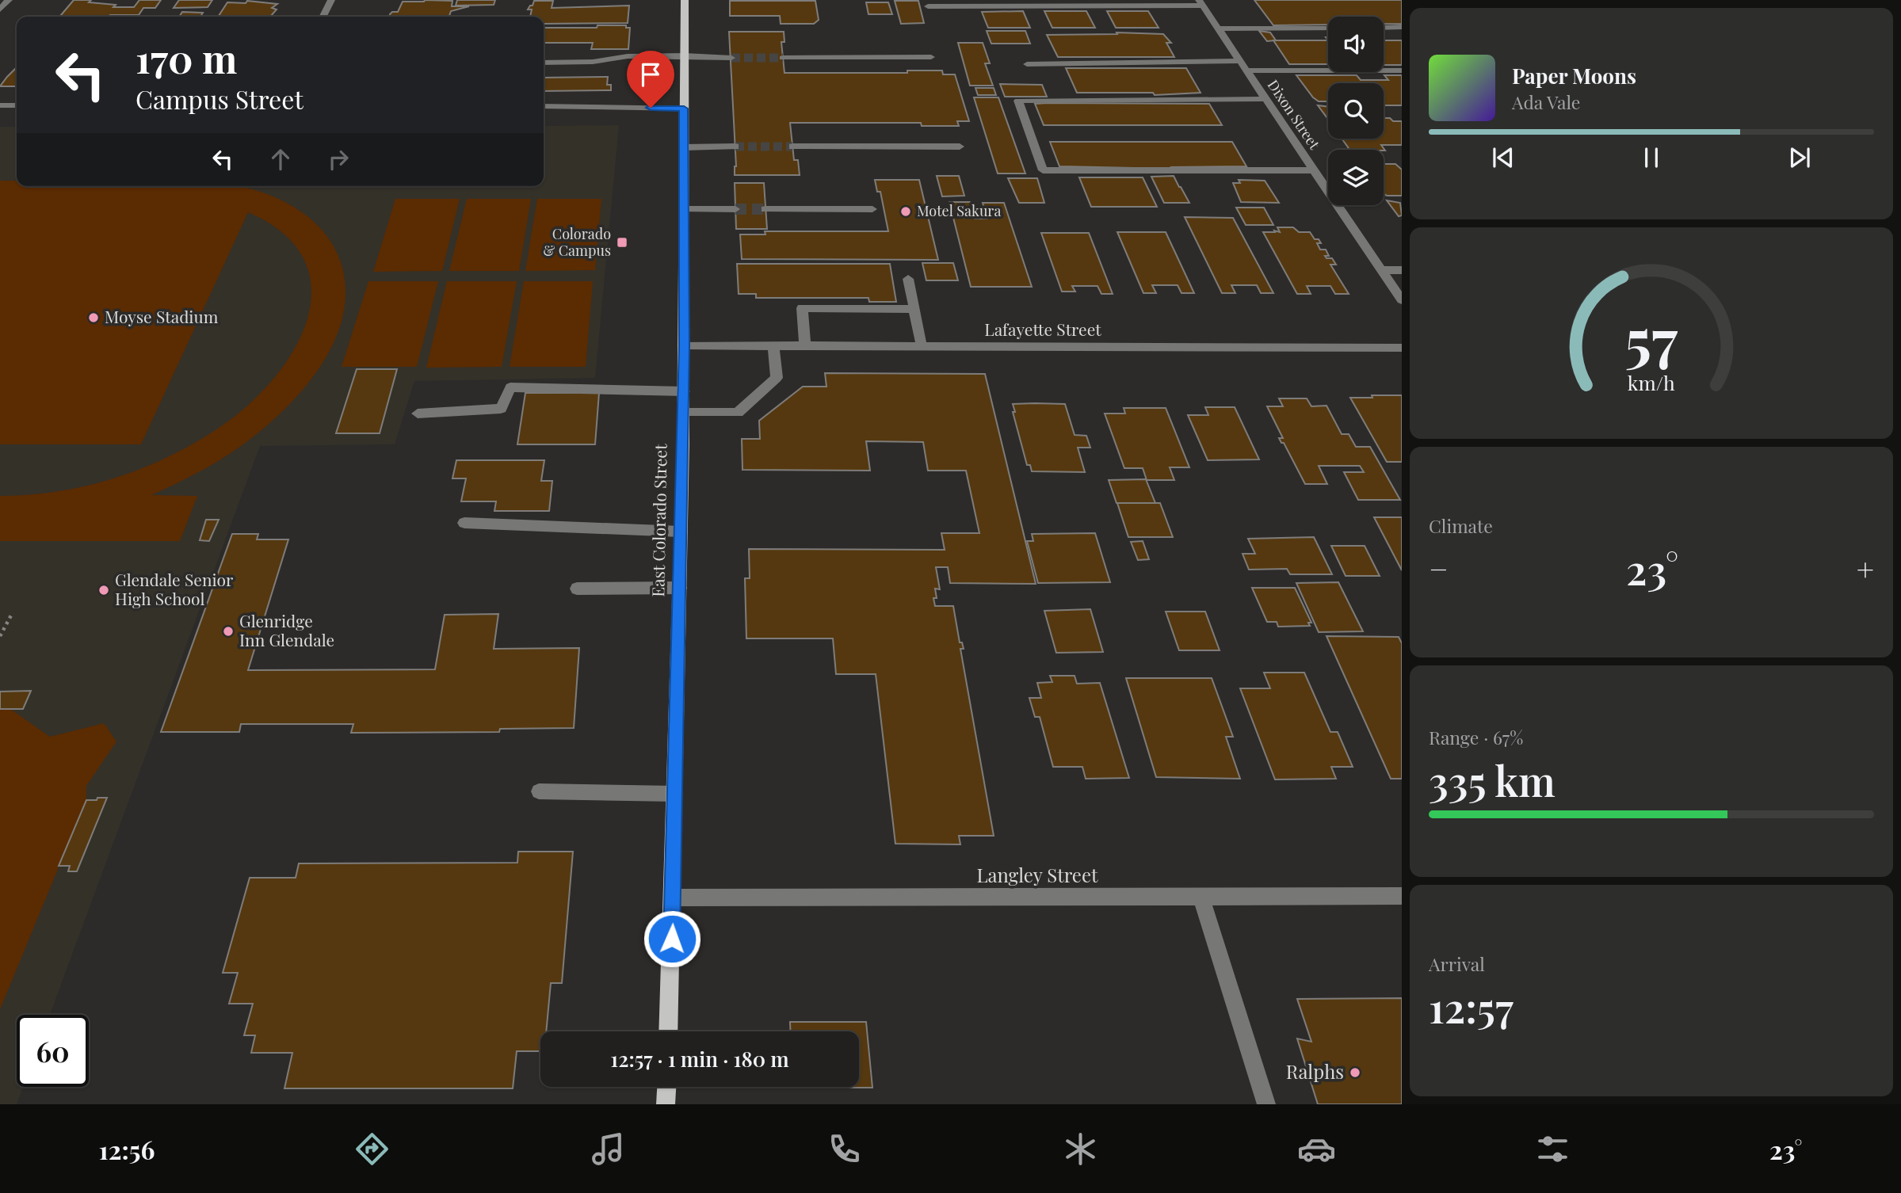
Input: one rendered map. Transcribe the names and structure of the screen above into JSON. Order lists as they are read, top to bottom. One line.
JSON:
{"streets":{"main road":["East Colorado Street"],"street":["Dixon Street","Lafayette Street","Langley Street"]},"crossings":[["Lafayette Street","East Colorado Street"],["East Colorado Street","Langley Street"]],"places":{"other":["Motel Sakura","Moyse Stadium","Glendale Senior High School","Glenridge Inn Glendale","Ralphs"],"transit":["Colorado & Campus"]},"page":{"turn":["170 m","Campus Street"],"song":["Paper Moons","Ada Vale"],"tile":["Climate",["Range · 67%","335 km"],["Arrival","12:57"]],"heat":["−","23°","+"],"limit":"60","trip":"12:57 · 1 min · 180 m","tabs":["12:56","23°"],"gauge":["57","km/h"]}}
